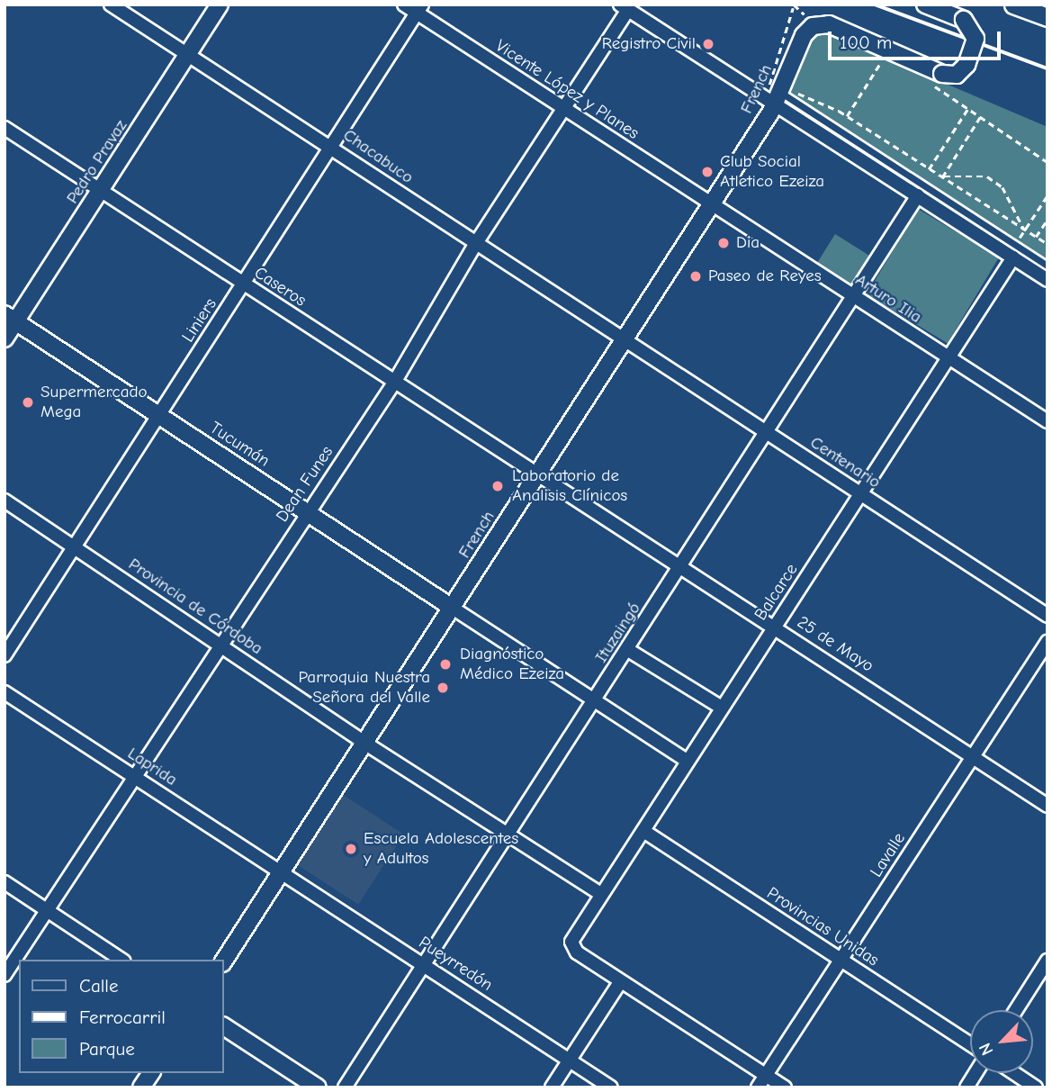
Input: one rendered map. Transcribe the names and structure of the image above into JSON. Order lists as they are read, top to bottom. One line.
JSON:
{"streets":{"street":["French","Vicente López y Planes","Chacabuco","Pedro Pravaz","Caseros","Arturo Ilia","Liniers","Tucumán","Centenario","Dean Funes","Balcarce","Provincia de Córdoba","Ituzaingó","25 de Mayo","Laprida","Lavalle","Provincias Unidas","Pueyrredón"]},"crossings":[["French","Vicente López y Planes"],["French","Chacabuco"],["French","Caseros"],["French","Arturo Ilia"],["French","Tucumán"],["French","Centenario"],["French","Provincia de Córdoba"],["French","25 de Mayo"],["French","Laprida"],["French","Pueyrredón"],["Vicente López y Planes","Arturo Ilia"],["Vicente López y Planes","Liniers"],["Vicente López y Planes","Dean Funes"],["Chacabuco","Pedro Pravaz"],["Chacabuco","Liniers"],["Chacabuco","Centenario"],["Chacabuco","Dean Funes"],["Pedro Pravaz","Caseros"],["Pedro Pravaz","Tucumán"],["Caseros","Liniers"],["Caseros","Dean Funes"],["Caseros","25 de Mayo"],["Arturo Ilia","Balcarce"],["Arturo Ilia","Ituzaingó"],["Liniers","Tucumán"],["Liniers","Provincia de Córdoba"],["Tucumán","Dean Funes"],["Centenario","Balcarce"],["Centenario","Ituzaingó"],["Dean Funes","Provincia de Córdoba"],["Dean Funes","Laprida"],["Balcarce","Provincia de Córdoba"],["Balcarce","25 de Mayo"],["Balcarce","Provincias Unidas"],["Provincia de Córdoba","Ituzaingó"],["Ituzaingó","25 de Mayo"],["Ituzaingó","Pueyrredón"],["25 de Mayo","Lavalle"],["Laprida","Pueyrredón"],["Lavalle","Provincias Unidas"]],"places":["Registro Civil","Club Social Atletico Ezeiza","Dia","Paseo de Reyes","Supermercado Mega","Laboratorio de Analisis Clínicos","Diagnóstico Médico Ezeiza","Parroquia Nuestra Señora del Valle","Escuela Adolescentes y Adultos"],"legend":["Calle","Ferrocarril","Parque"],"scale_bar":"100 m","north":"bottom left"}
